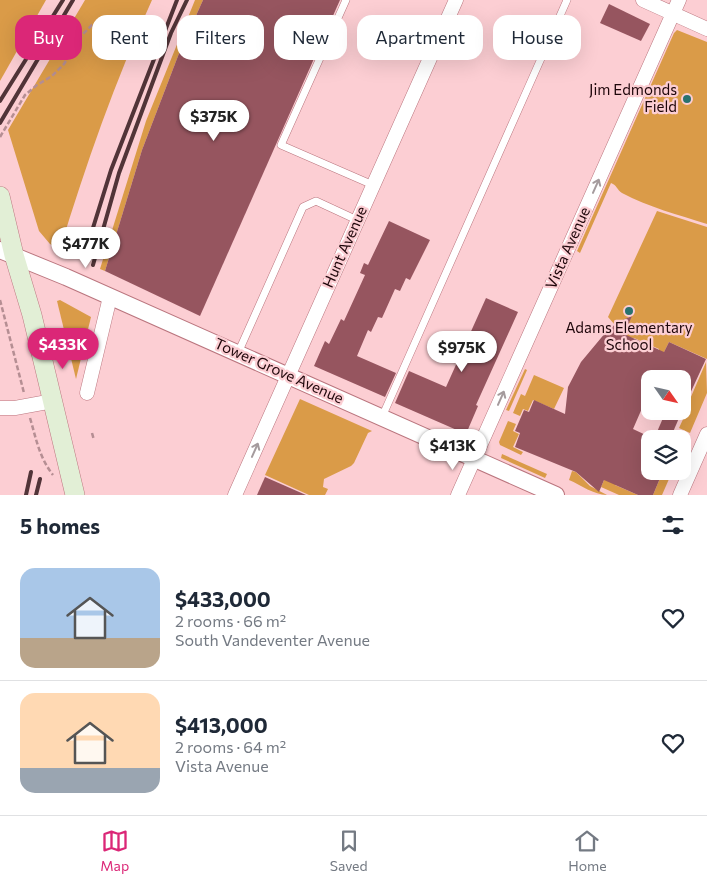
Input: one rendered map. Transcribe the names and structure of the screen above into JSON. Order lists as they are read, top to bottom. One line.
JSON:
{"streets":{"street":["Hunt Avenue","Vista Avenue","Tower Grove Avenue"]},"crossings":[["Hunt Avenue","Tower Grove Avenue"],["Vista Avenue","Tower Grove Avenue"]],"one_way":["Vista Avenue"],"places":["Jim Edmonds Field","Adams Elementary School"],"north":"bottom right","page":{"chip":["Buy","Rent","Filters","New","Apartment","House"],"price":["$375K","$477K","$433K","$975K","$413K"],"heading":"5 homes","list":[{"name":"$433,000","note":"2 rooms · 66 m² · South Vandeventer Avenue"},{"name":"$413,000","note":"2 rooms · 64 m² · Vista Avenue"}],"tabs":["Map","Saved","Home"]}}
